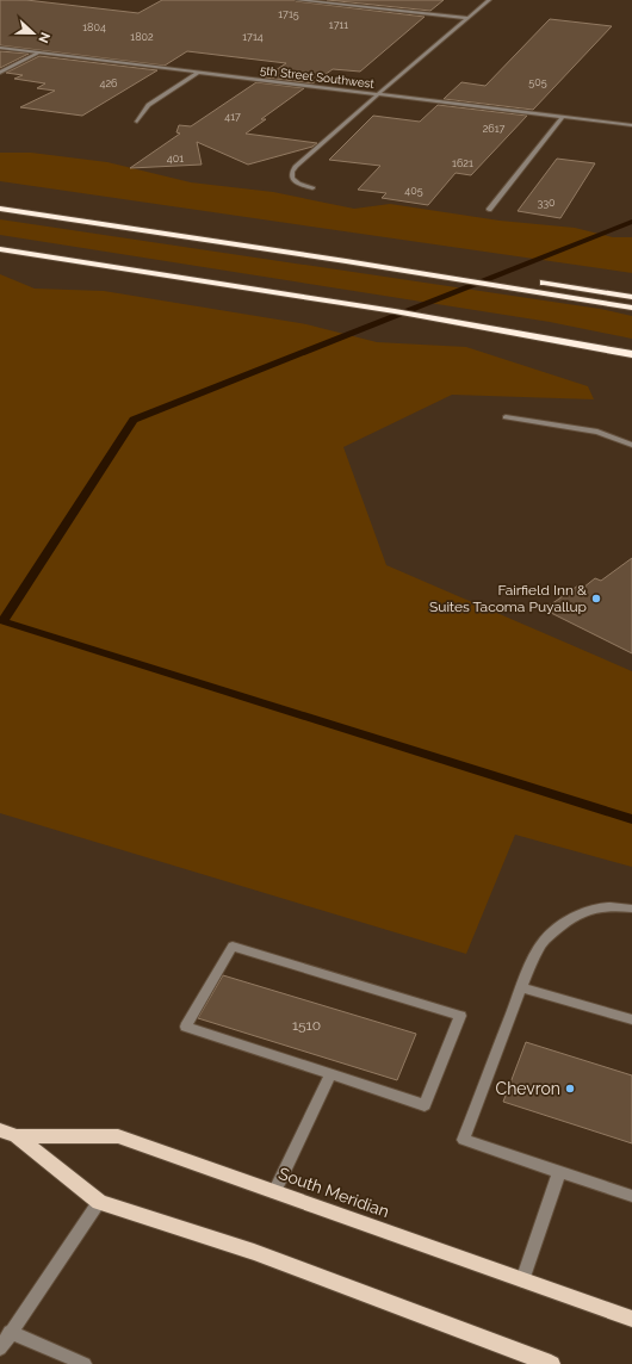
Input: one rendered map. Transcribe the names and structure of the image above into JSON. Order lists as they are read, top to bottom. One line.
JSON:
{"streets":{"main road":["South Meridian"],"street":["5th Street Southwest"]},"places":["Fairfield Inn & Suites Tacoma Puyallup","Chevron"],"house_numbers":["1715","1711","1804","1802","1714","505","426","417","2617","401","1621","405","330","1510"],"north":"right"}
